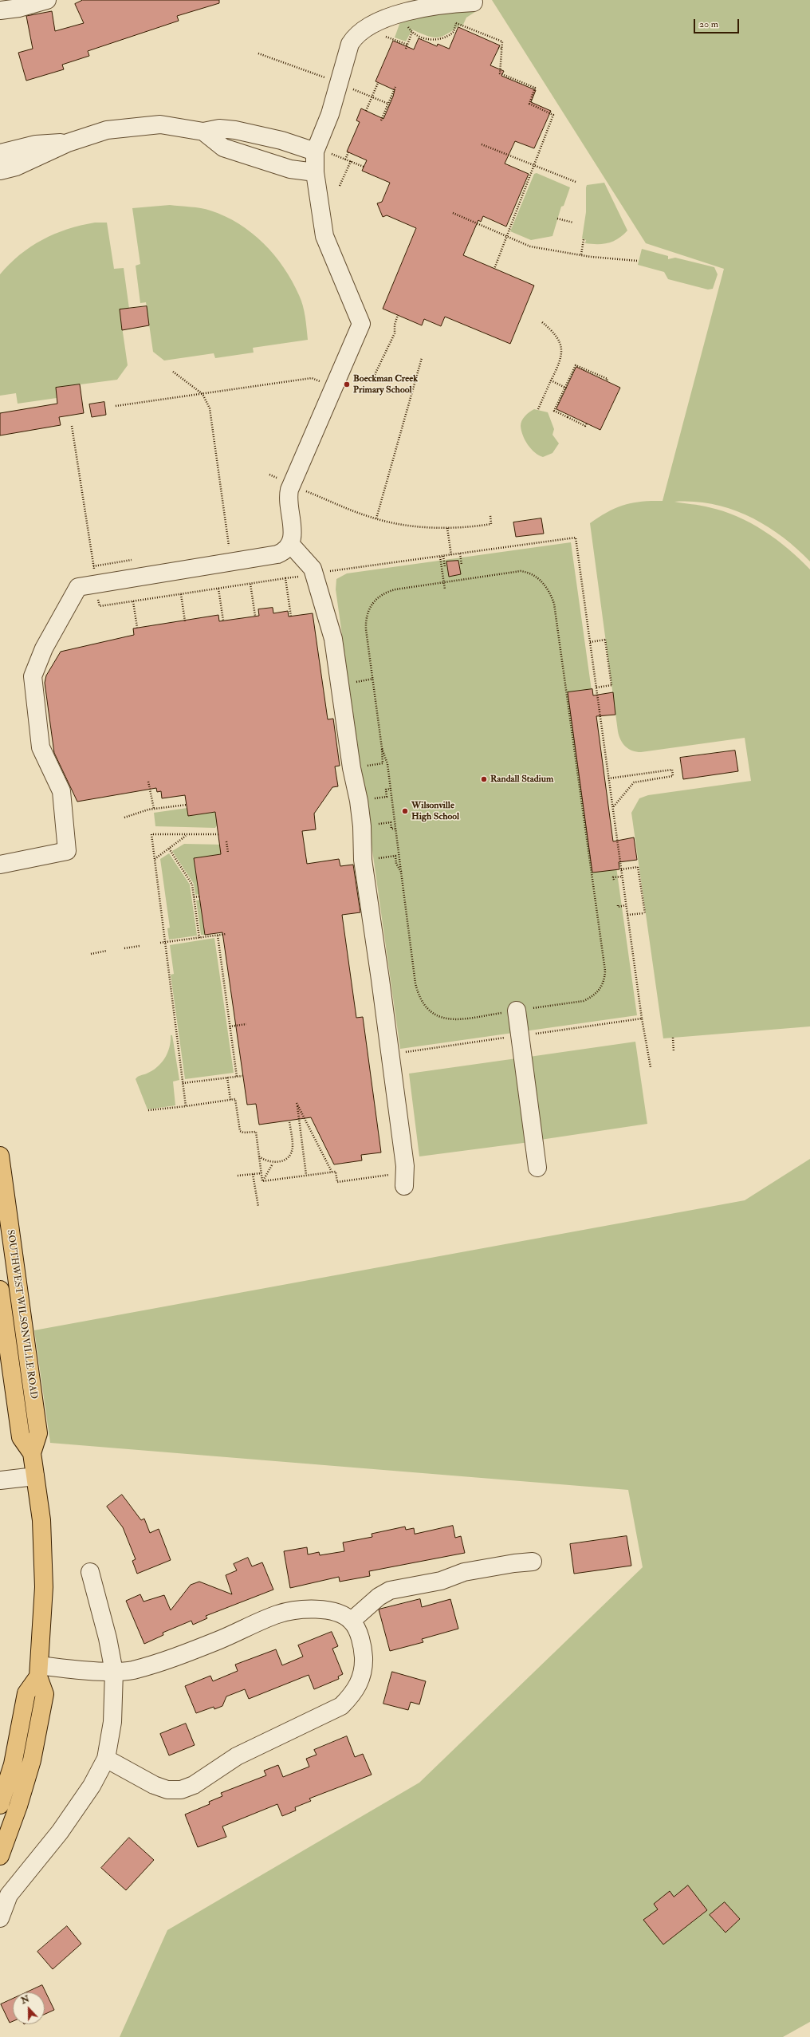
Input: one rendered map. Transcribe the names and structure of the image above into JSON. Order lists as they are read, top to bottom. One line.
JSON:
{"streets":{"main road":["SOUTHWEST WILSONVILLE ROAD"]},"places":["Boeckman Creek Primary School","Randall Stadium","Wilsonville High School"],"scale_bar":"20 m","north":"top"}
